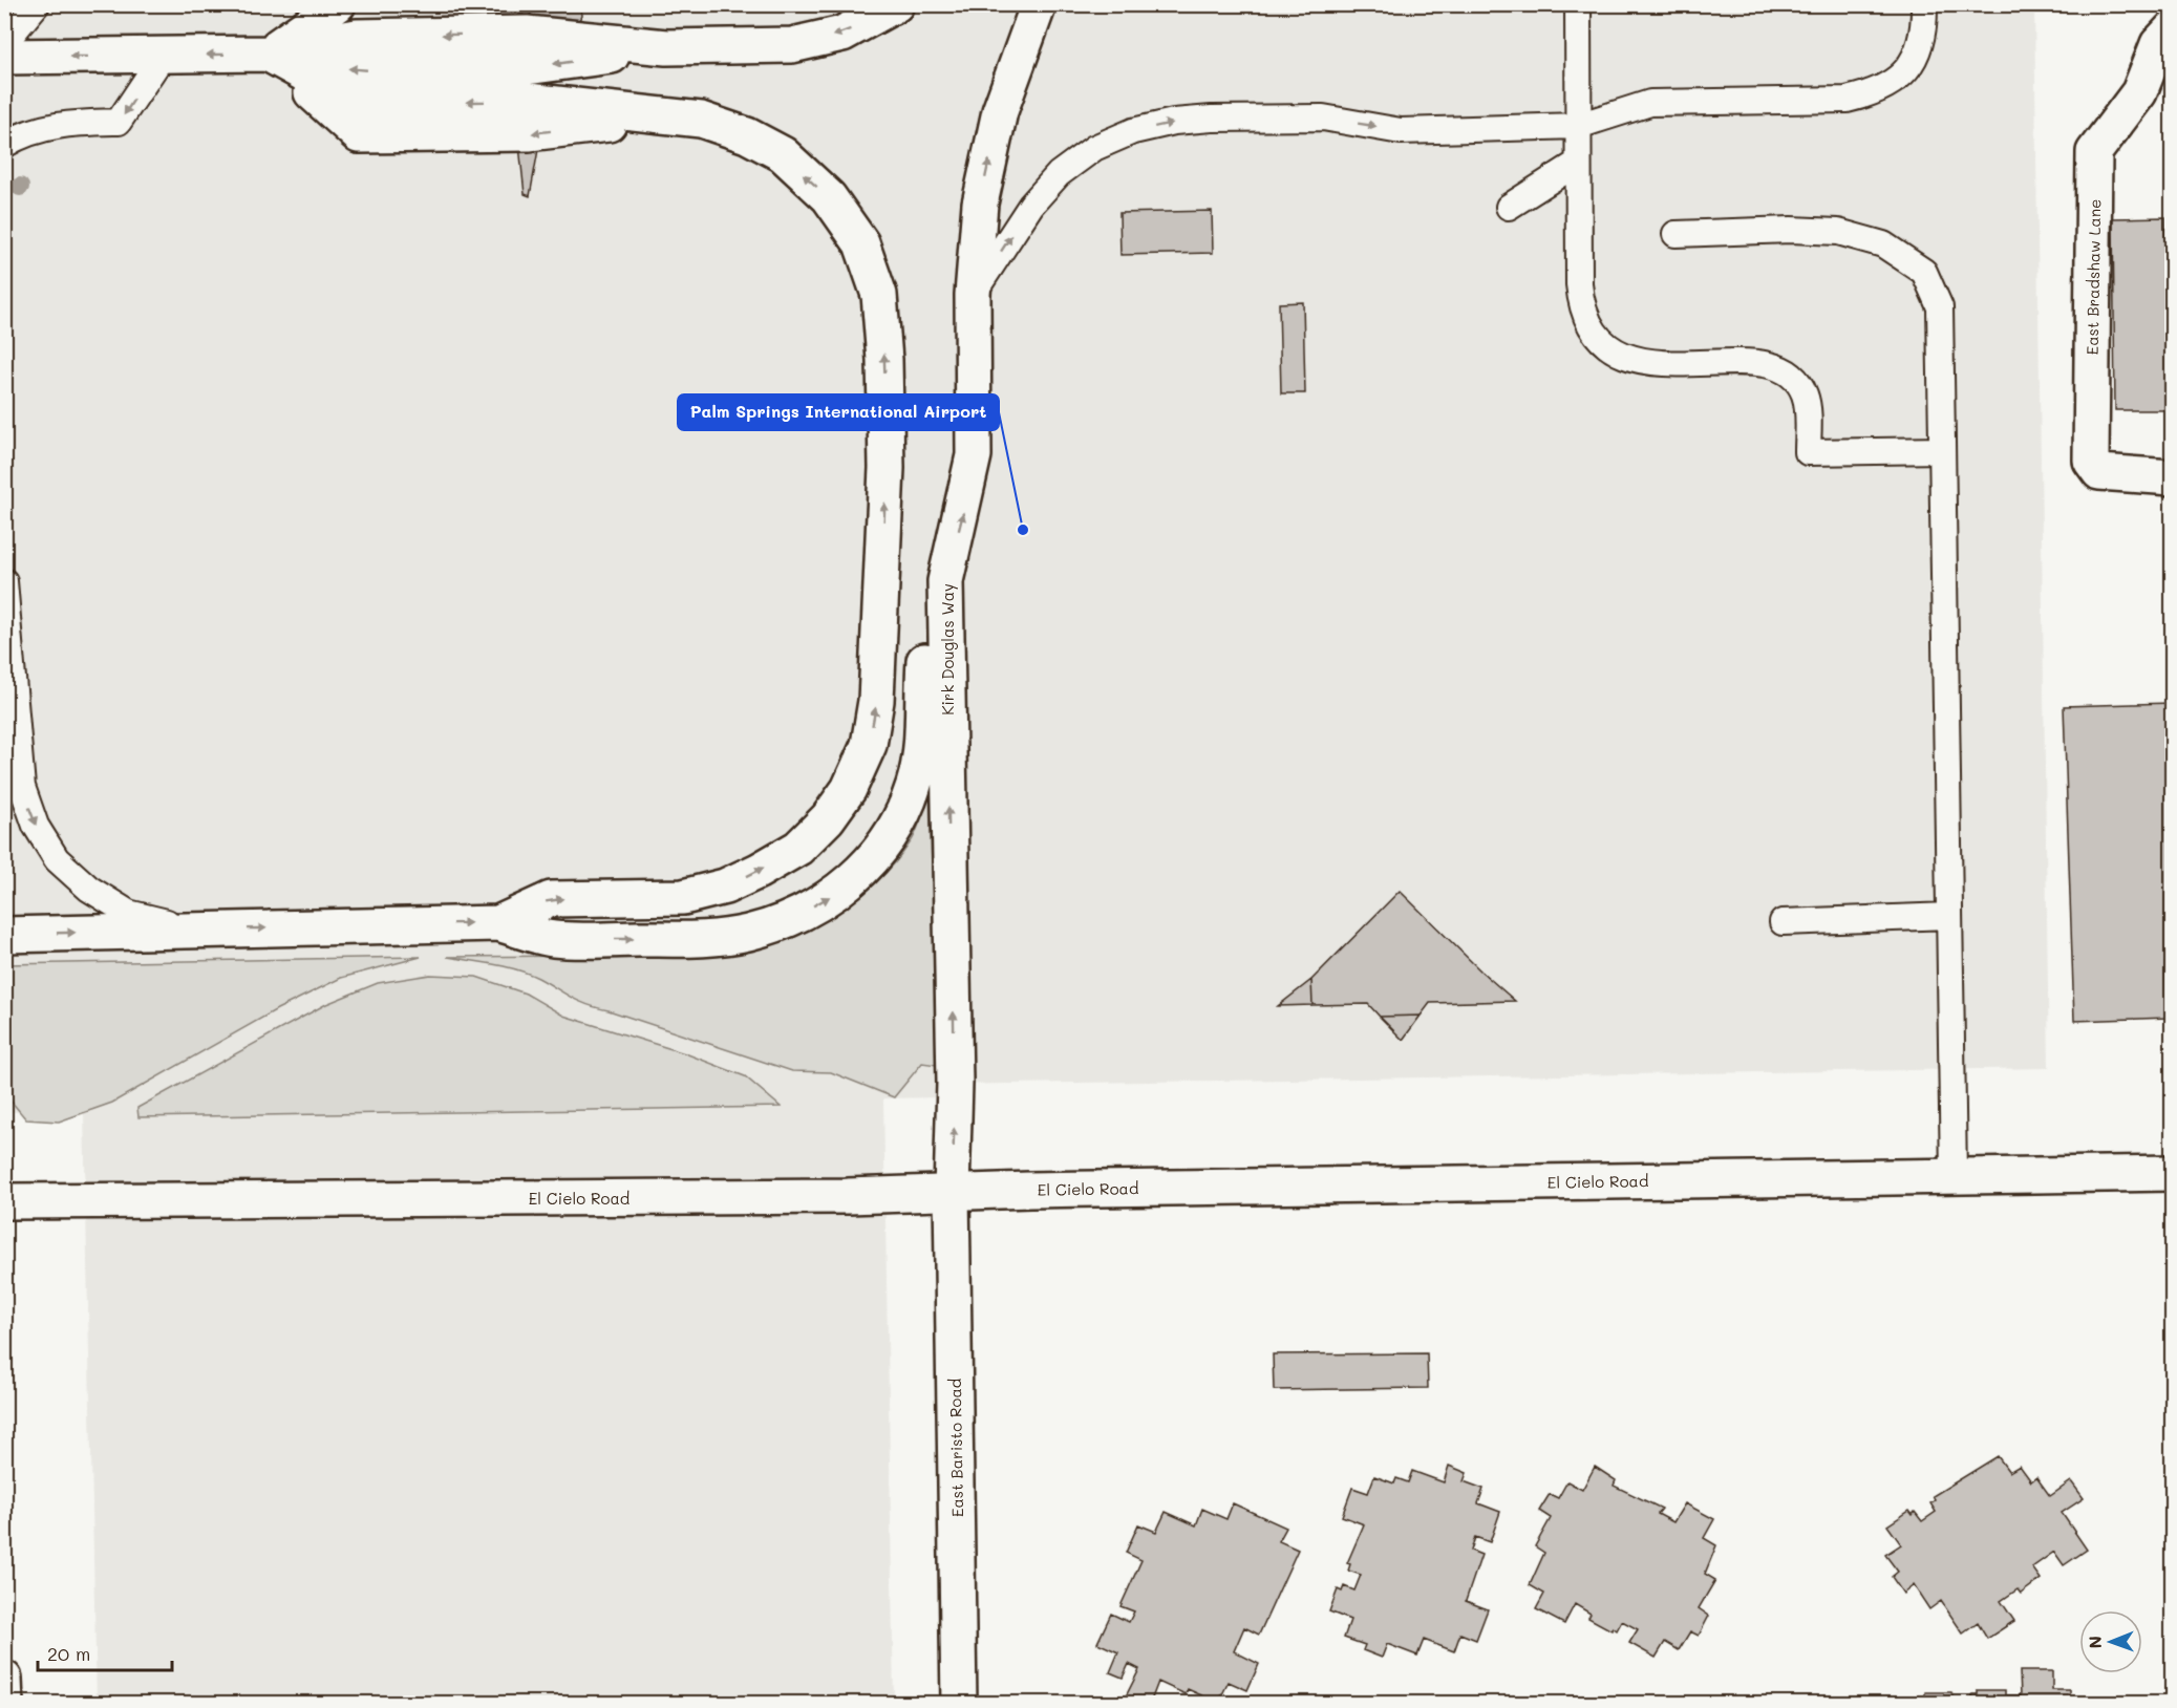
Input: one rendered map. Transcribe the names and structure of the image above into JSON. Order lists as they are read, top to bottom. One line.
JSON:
{"streets":{"street":["East Bradshaw Lane","Kirk Douglas Way","El Cielo Road","East Baristo Road"]},"crossings":[["Kirk Douglas Way","El Cielo Road"],["Kirk Douglas Way","East Baristo Road"],["El Cielo Road","East Baristo Road"]],"one_way":["Kirk Douglas Way"],"places":["Palm Springs International Airport"],"scale_bar":"20 m","north":"left"}
